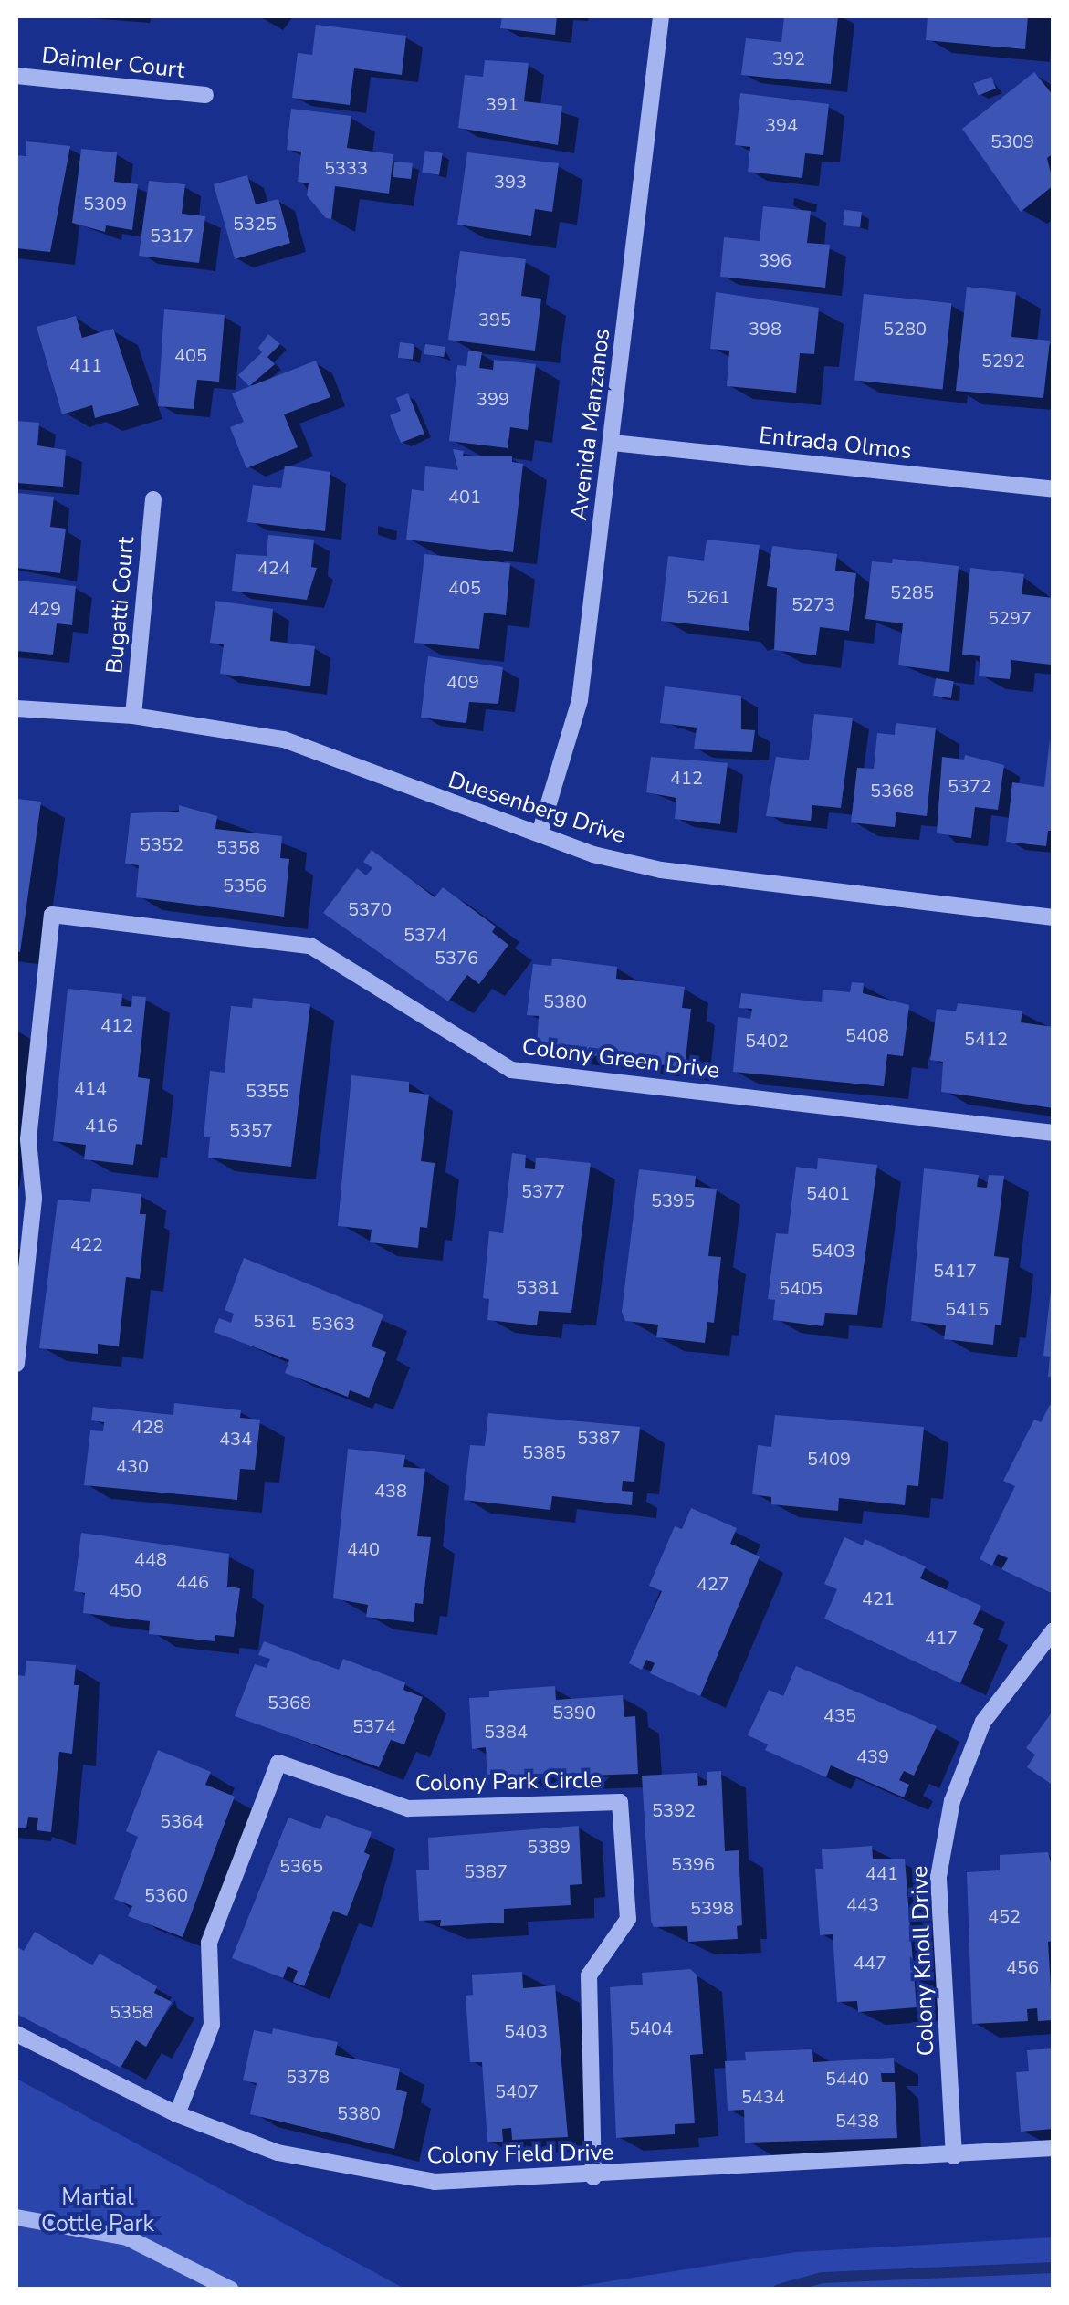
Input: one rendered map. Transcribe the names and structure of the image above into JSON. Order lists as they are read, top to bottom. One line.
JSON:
{"streets":{"street":["Daimler Court","Avenida Manzanos","Entrada Olmos","Bugatti Court","Duesenberg Drive","Colony Green Drive","Colony Park Circle","Colony Knoll Drive","Colony Field Drive"]},"crossings":[["Avenida Manzanos","Entrada Olmos"],["Avenida Manzanos","Duesenberg Drive"],["Bugatti Court","Duesenberg Drive"],["Colony Park Circle","Colony Field Drive"],["Colony Knoll Drive","Colony Field Drive"]],"parks":["Martial Cottle Park"],"house_numbers":["392","391","394","5309","5333","393","5309","5325","5317","396","395","398","5280","405","5292","411","399","401","424","405","5285","5261","5273","429","5297","409","412","5372","5368","5352","5358","5356","5370","5374","5376","5380","412","5408","5412","5402","414","5355","416","5357","5377","5401","5395","422","5403","5417","5381","5405","5415","5361","5363","428","5387","434","5385","5409","430","438","440","448","446","427","450","421","417","5368","5390","435","5374","5384","439","5392","5364","5389","5396","5365","5387","441","5360","443","5398","452","447","456","5358","5404","5403","5378","5440","5407","5434","5380","5438"]}
